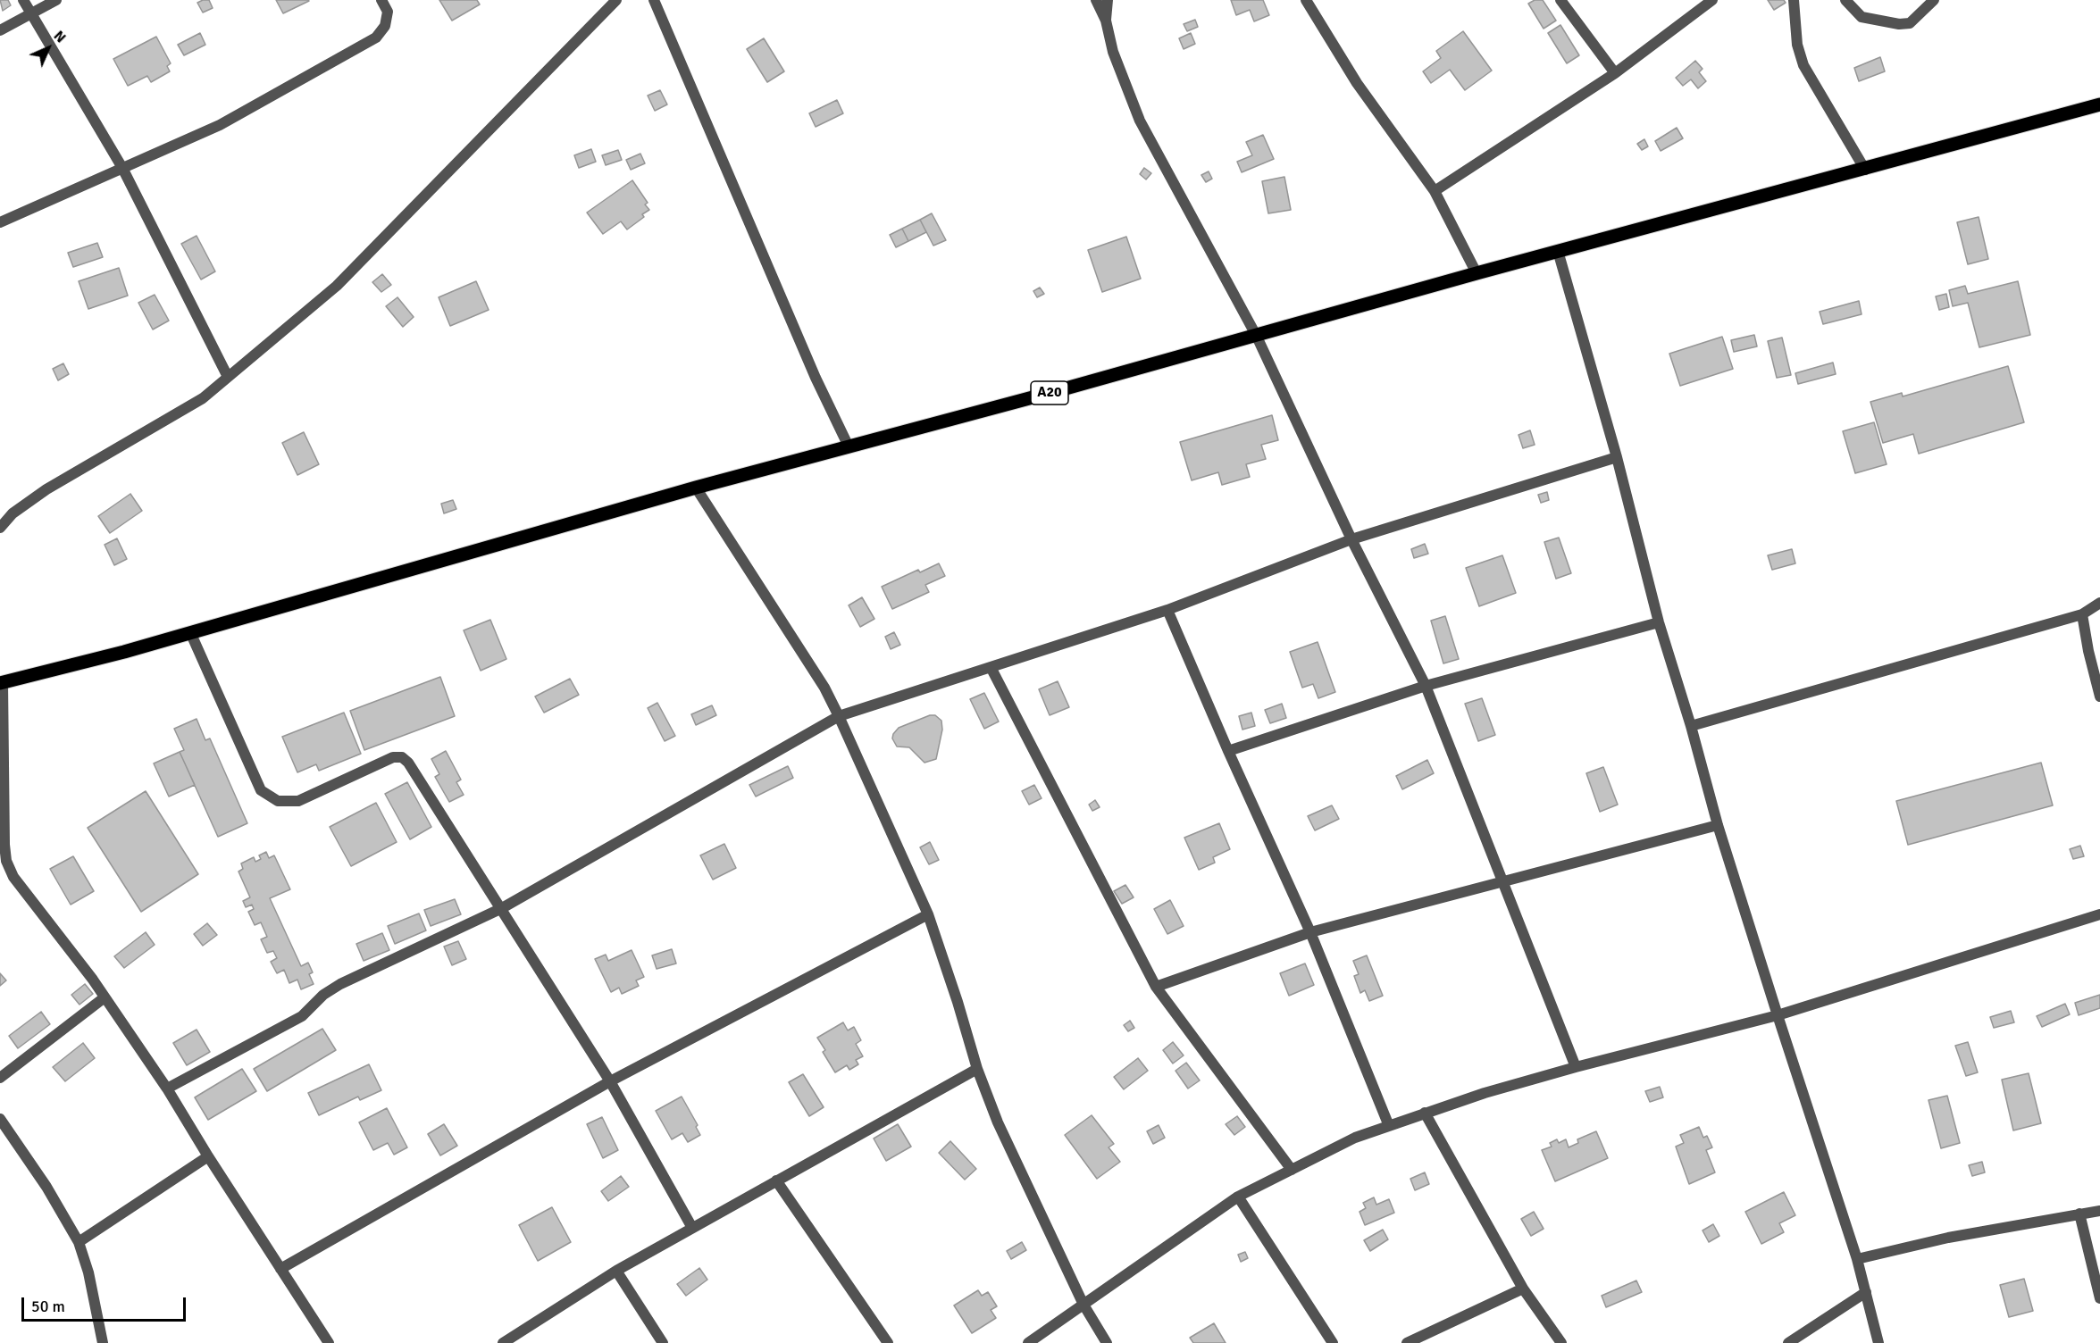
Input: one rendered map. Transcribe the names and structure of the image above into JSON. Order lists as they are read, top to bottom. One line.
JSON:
{"streets":{"main road":["A20"]},"scale_bar":"50 m","north":"top right"}
